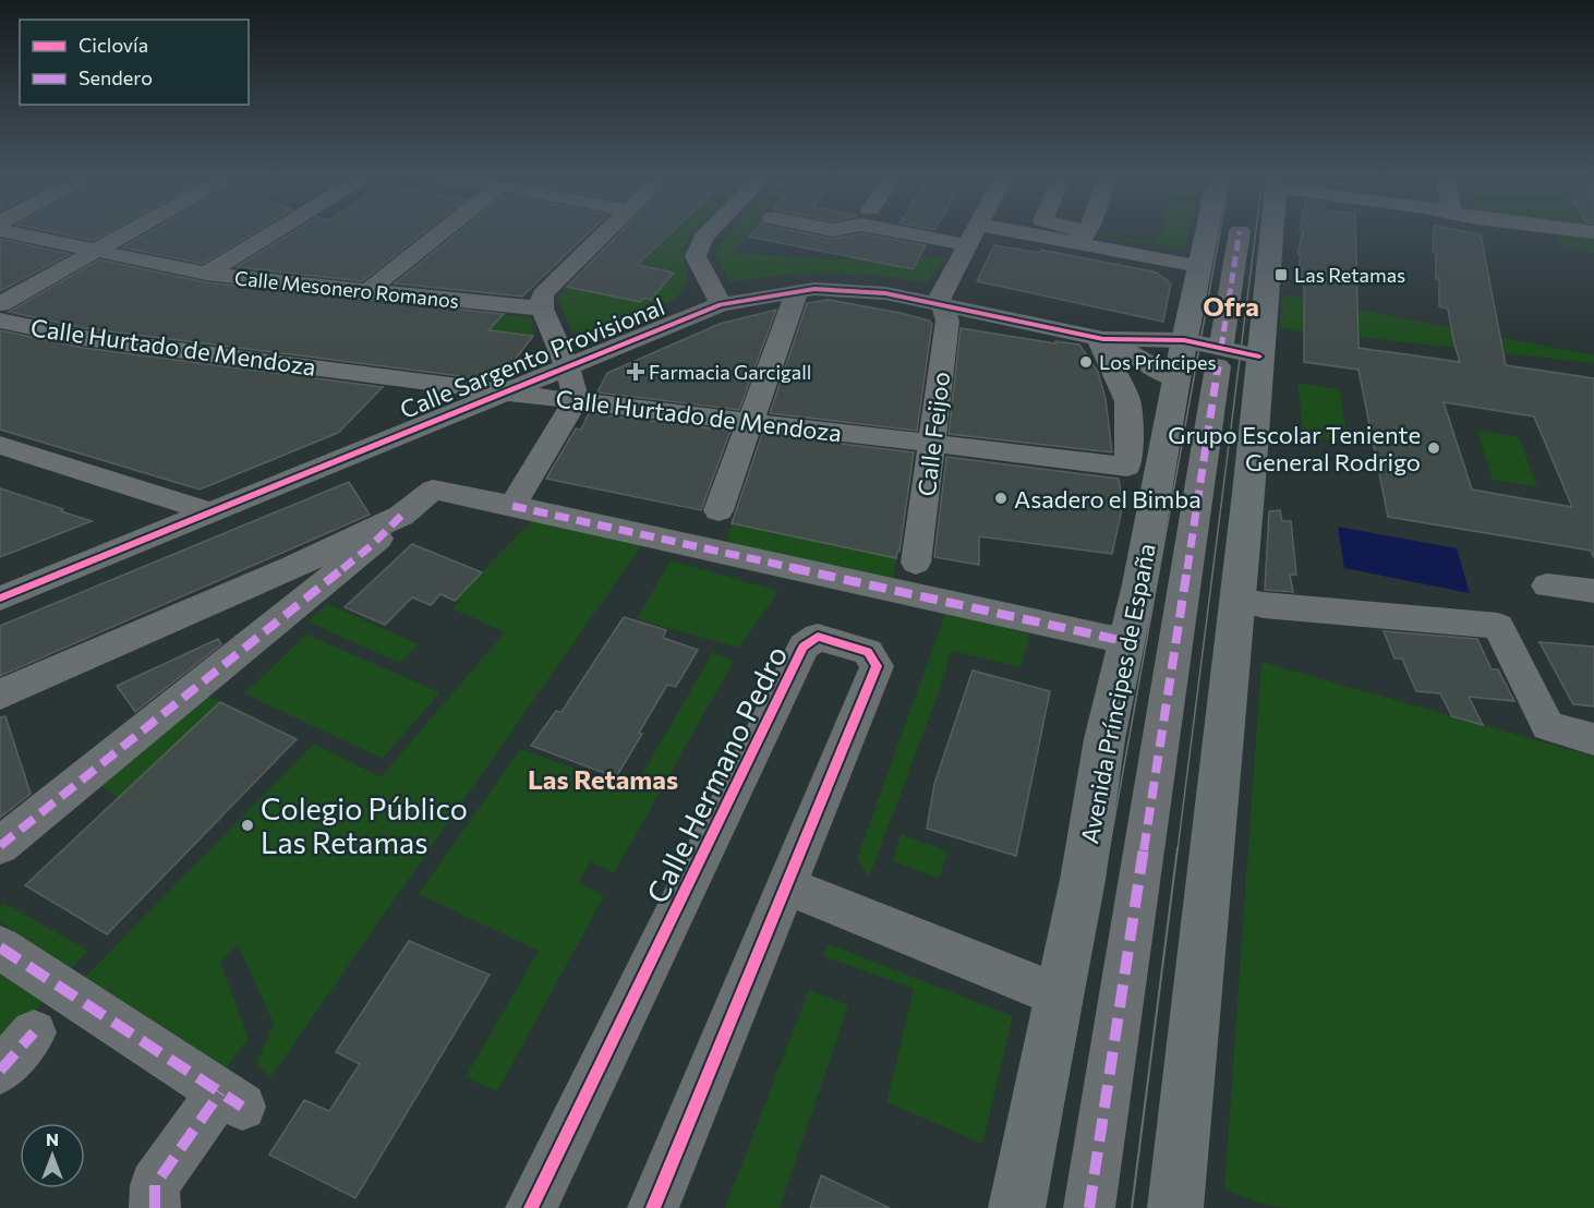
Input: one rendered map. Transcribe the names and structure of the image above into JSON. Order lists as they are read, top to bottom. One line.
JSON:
{"streets":{"main road":["Avenida Príncipes de España"],"street":["Calle Mesonero Romanos","Calle Hurtado de Mendoza","Calle Sargento Provisional","Calle Feijoo","Calle Hermano Pedro"]},"crossings":[["Calle Hurtado de Mendoza","Calle Sargento Provisional"],["Calle Hurtado de Mendoza","Calle Feijoo"],["Calle Sargento Provisional","Calle Feijoo"],["Calle Sargento Provisional","Avenida Príncipes de España"]],"districts":["Ofra","Las Retamas"],"places":{"transit":["Las Retamas"],"other":["Los Príncipes","Grupo Escolar Teniente General Rodrigo","Asadero el Bimba","Colegio Público Las Retamas"],"health":["Farmacia Garcigall"]},"legend":["Ciclovía","Sendero"],"north":"top"}
